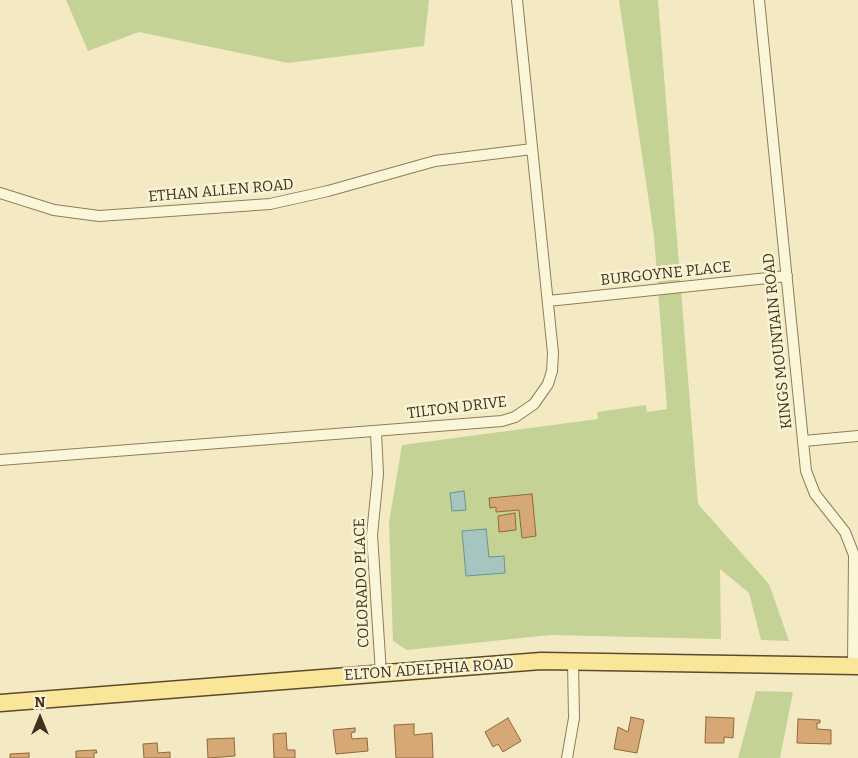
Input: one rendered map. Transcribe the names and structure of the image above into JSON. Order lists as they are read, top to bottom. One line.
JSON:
{"streets":{"main road":["ELTON ADELPHIA ROAD"],"street":["ETHAN ALLEN ROAD","BURGOYNE PLACE","KINGS MOUNTAIN ROAD","TILTON DRIVE","COLORADO PLACE"]},"crossings":[["ETHAN ALLEN ROAD","TILTON DRIVE"],["BURGOYNE PLACE","KINGS MOUNTAIN ROAD"],["BURGOYNE PLACE","TILTON DRIVE"],["KINGS MOUNTAIN ROAD","ELTON ADELPHIA ROAD"],["TILTON DRIVE","COLORADO PLACE"],["COLORADO PLACE","ELTON ADELPHIA ROAD"]],"north":"top"}
